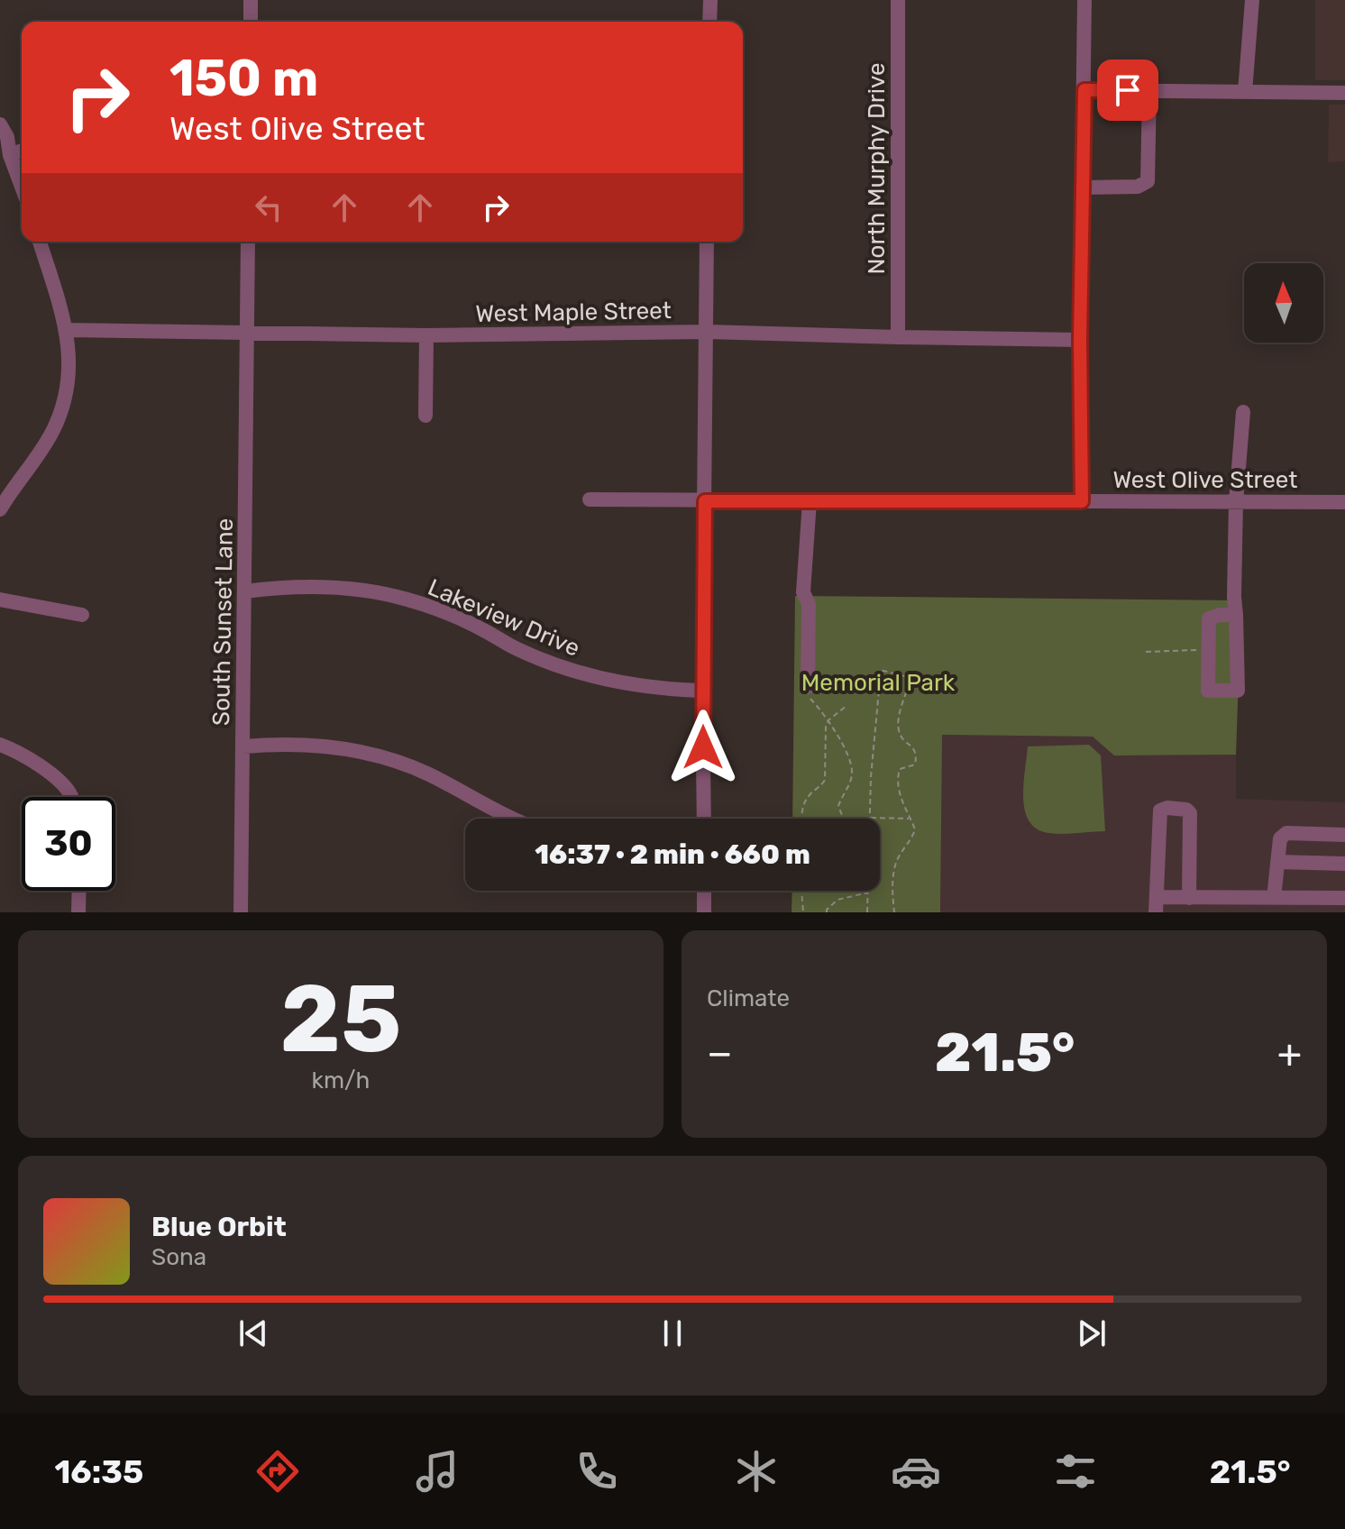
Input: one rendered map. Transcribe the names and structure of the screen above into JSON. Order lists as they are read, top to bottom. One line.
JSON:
{"streets":{"street":["North Murphy Drive","West Maple Street","West Olive Street","Lakeview Drive","South Sunset Lane"]},"crossings":[["North Murphy Drive","West Maple Street"],["West Maple Street","South Sunset Lane"],["Lakeview Drive","South Sunset Lane"]],"parks":["Memorial Park"],"north":"top","page":{"turn":["150 m","West Olive Street"],"limit":"30","trip":"16:37 · 2 min · 660 m","tile":[["25","km/h"],"Climate"],"heat":["−","21.5°","+"],"song":["Blue Orbit","Sona"],"tabs":["16:35","21.5°"]}}
